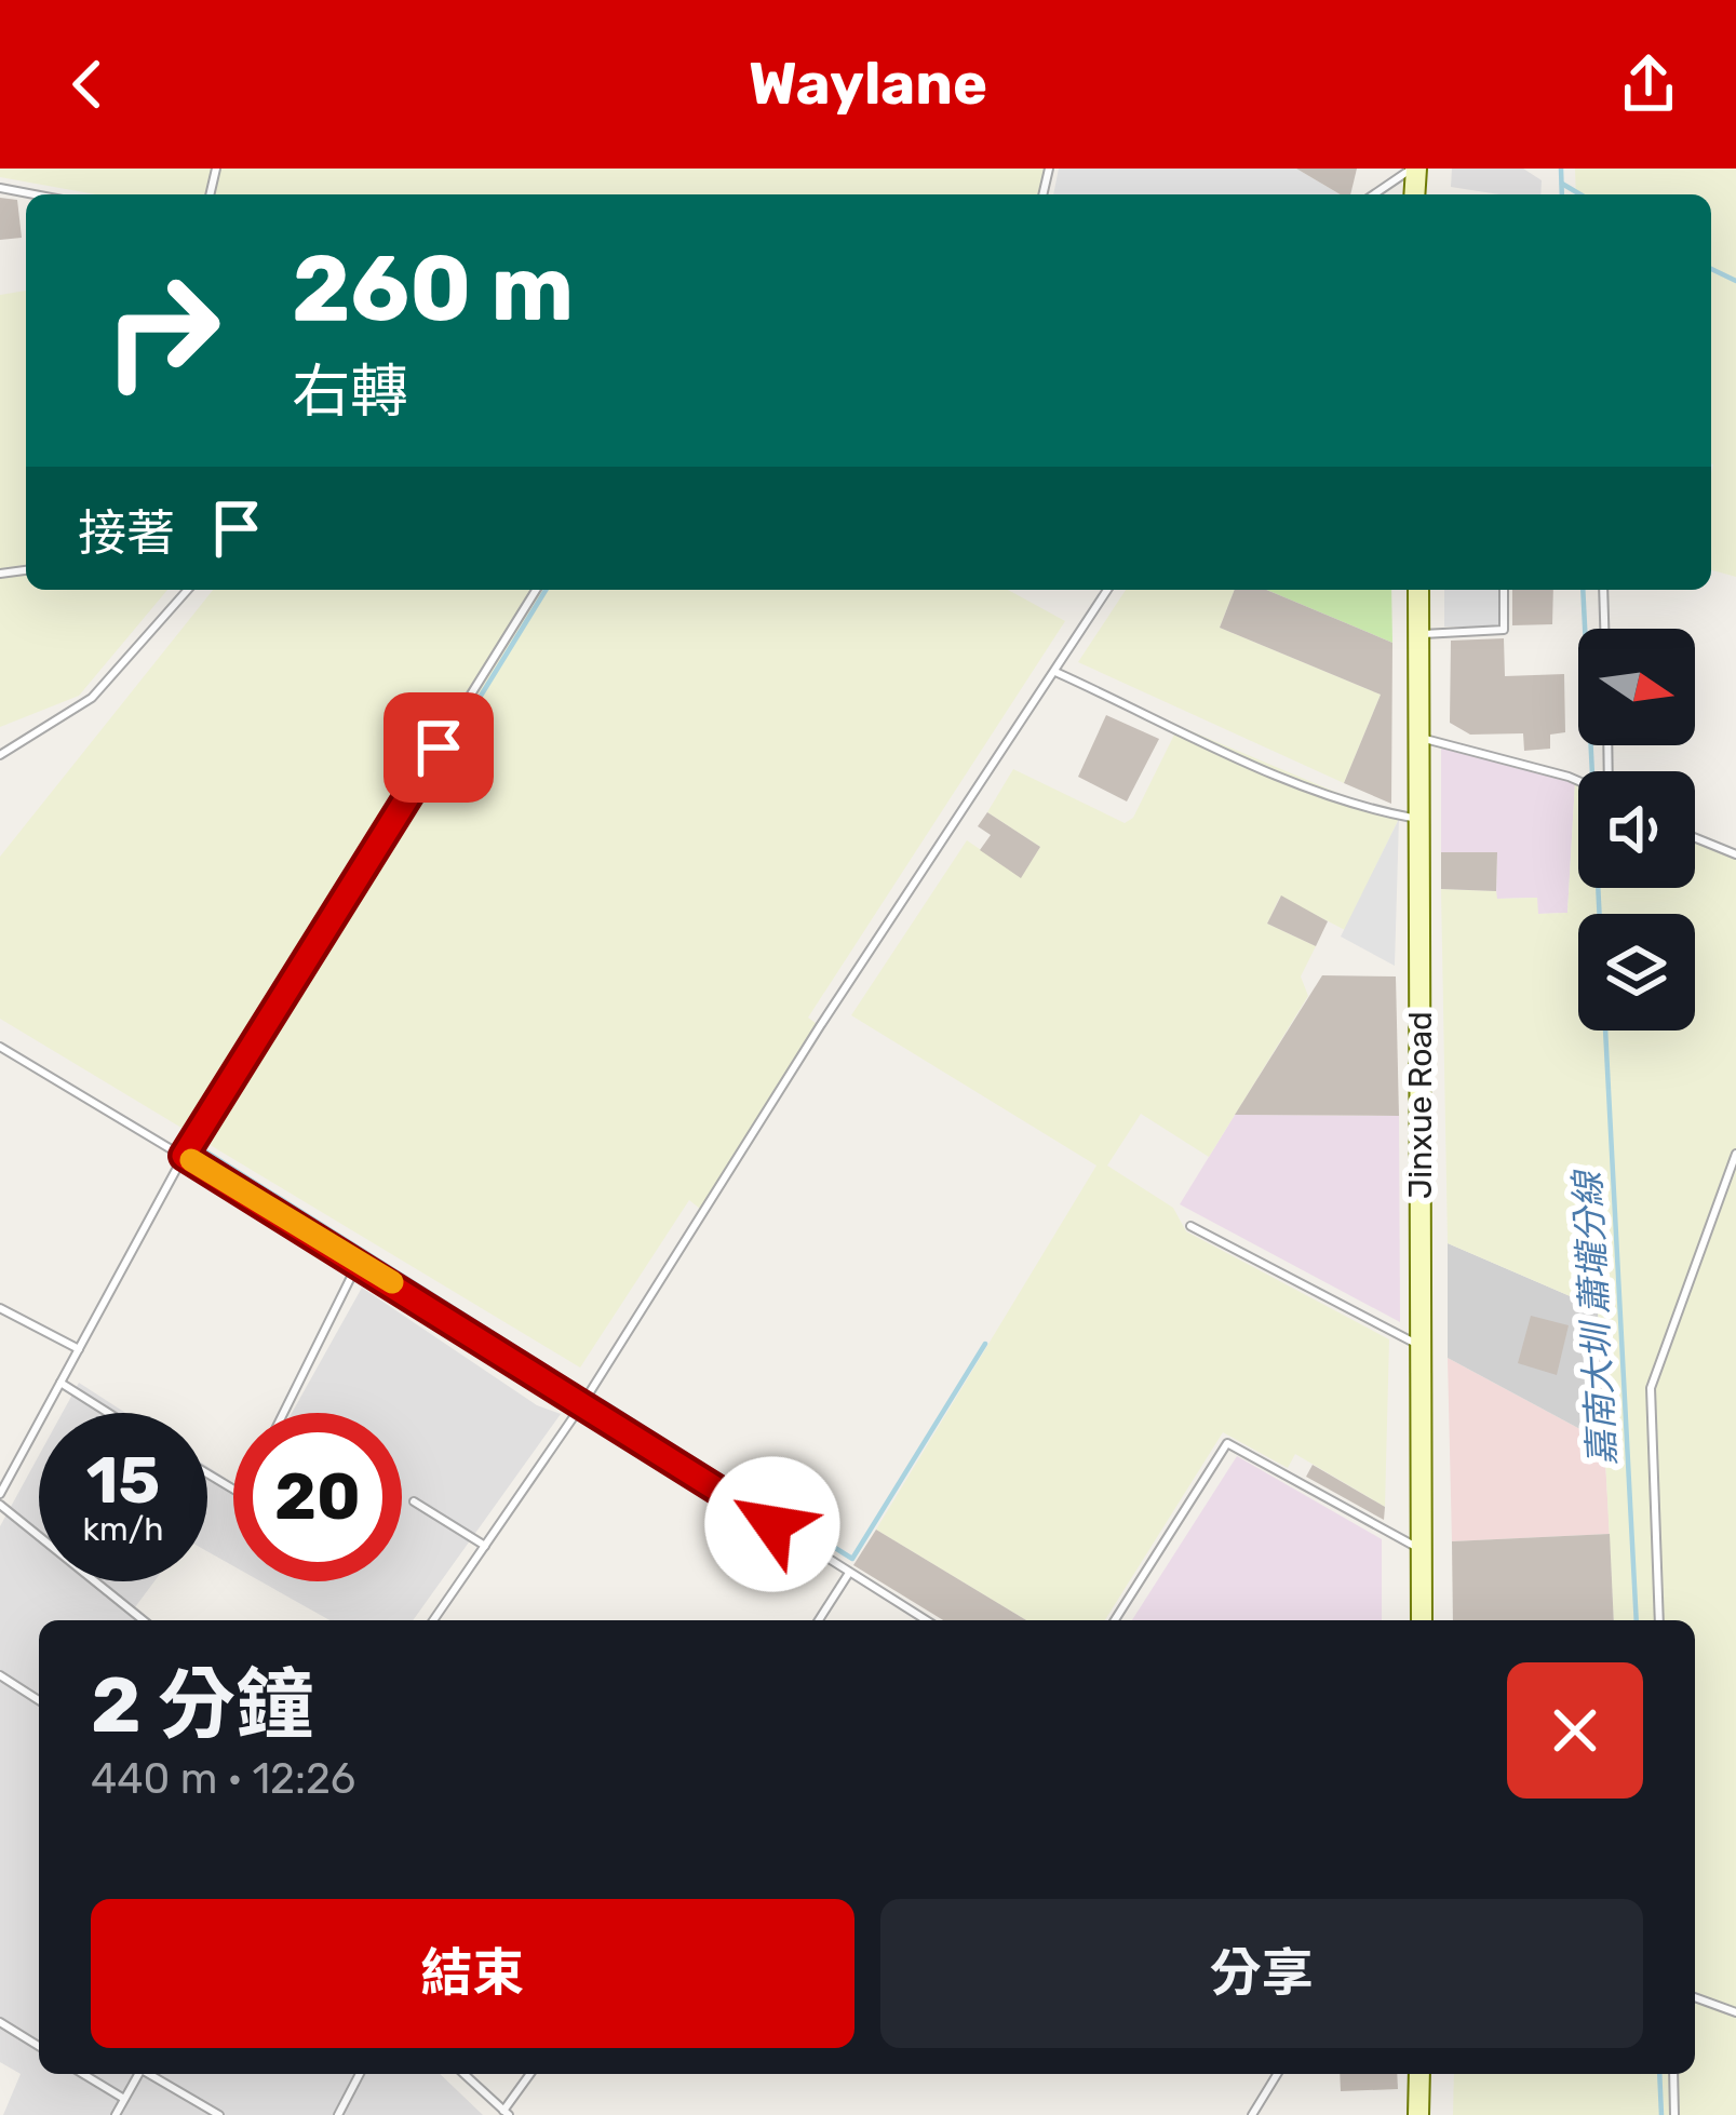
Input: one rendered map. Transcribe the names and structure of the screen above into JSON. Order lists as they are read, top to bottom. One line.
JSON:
{"streets":{"main road":["Jinxue Road"]},"water":["嘉南大圳 蕭壠分線"],"north":"right","page":{"header":"Waylane","turn":["260 m","右轉"],"then":"接著","speed":"15 km/h","limit":"20","heading":["2 分鐘","440 m · 12:26"],"buttons":["結束","分享"]}}
